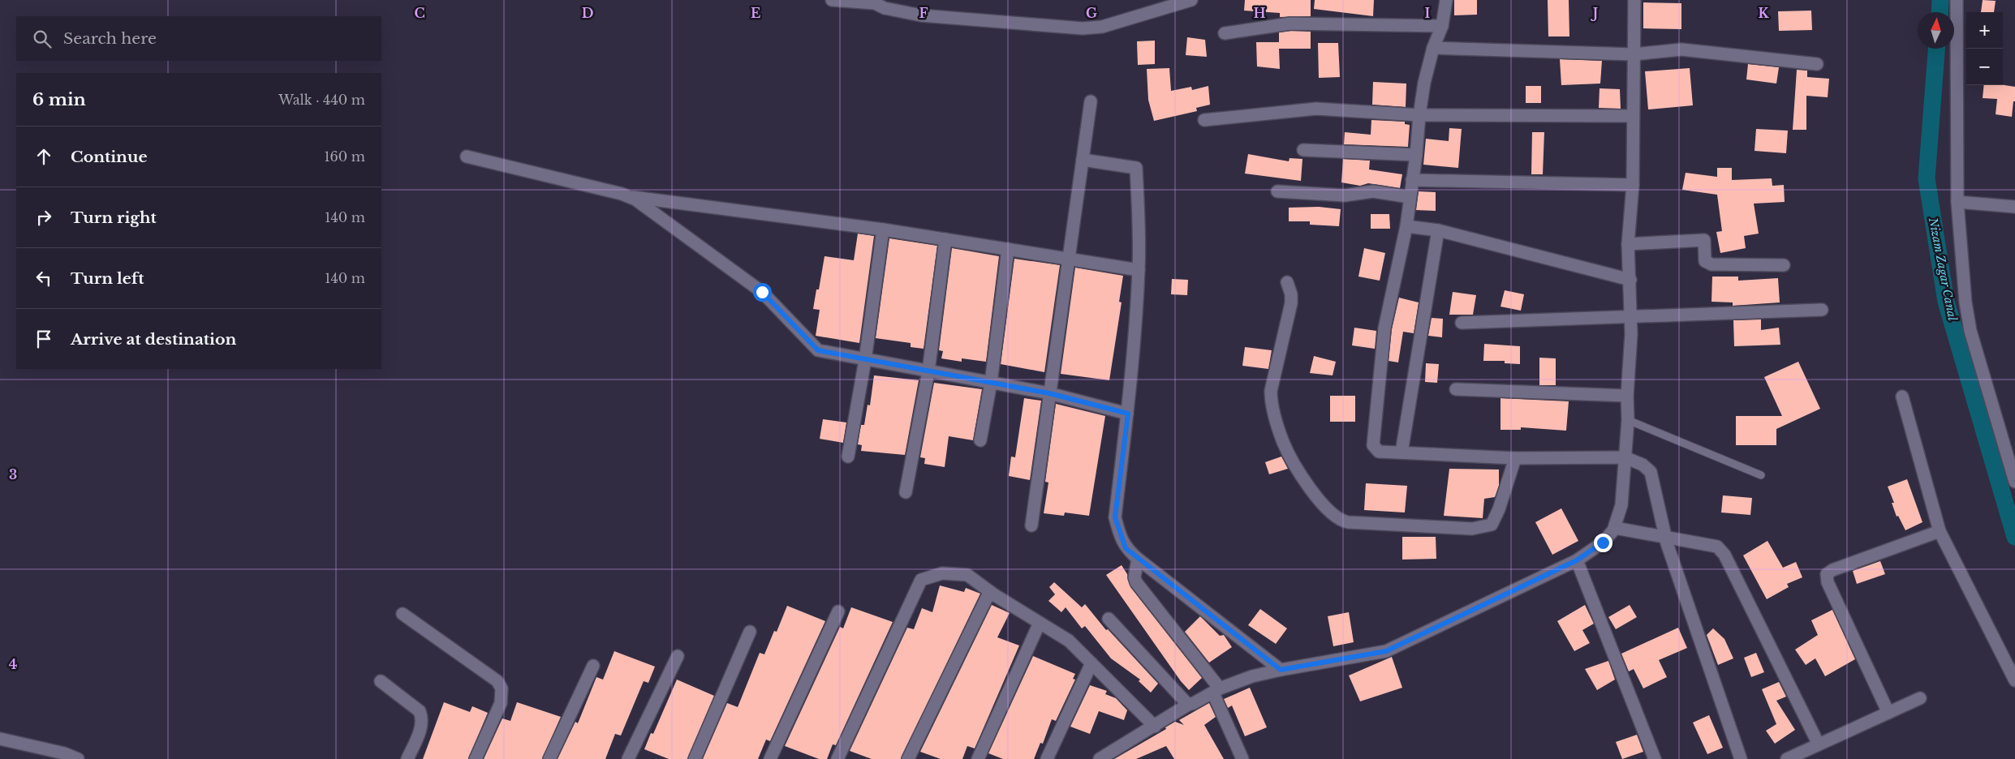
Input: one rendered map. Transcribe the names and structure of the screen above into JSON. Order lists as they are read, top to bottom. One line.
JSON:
{"water":["Nizam Zagar Canal"],"north":"top","page":{"map_buttons":["+","−"],"search":"Search here","heading":["6 min","Walk · 440 m"],"list":[["Continue","160 m"],["Turn right","140 m"],["Turn left","140 m"],"Arrive at destination"]},"grid":{"columns":["C","D","E","F","G","H","I","J","K"],"rows":["3","4"]}}
